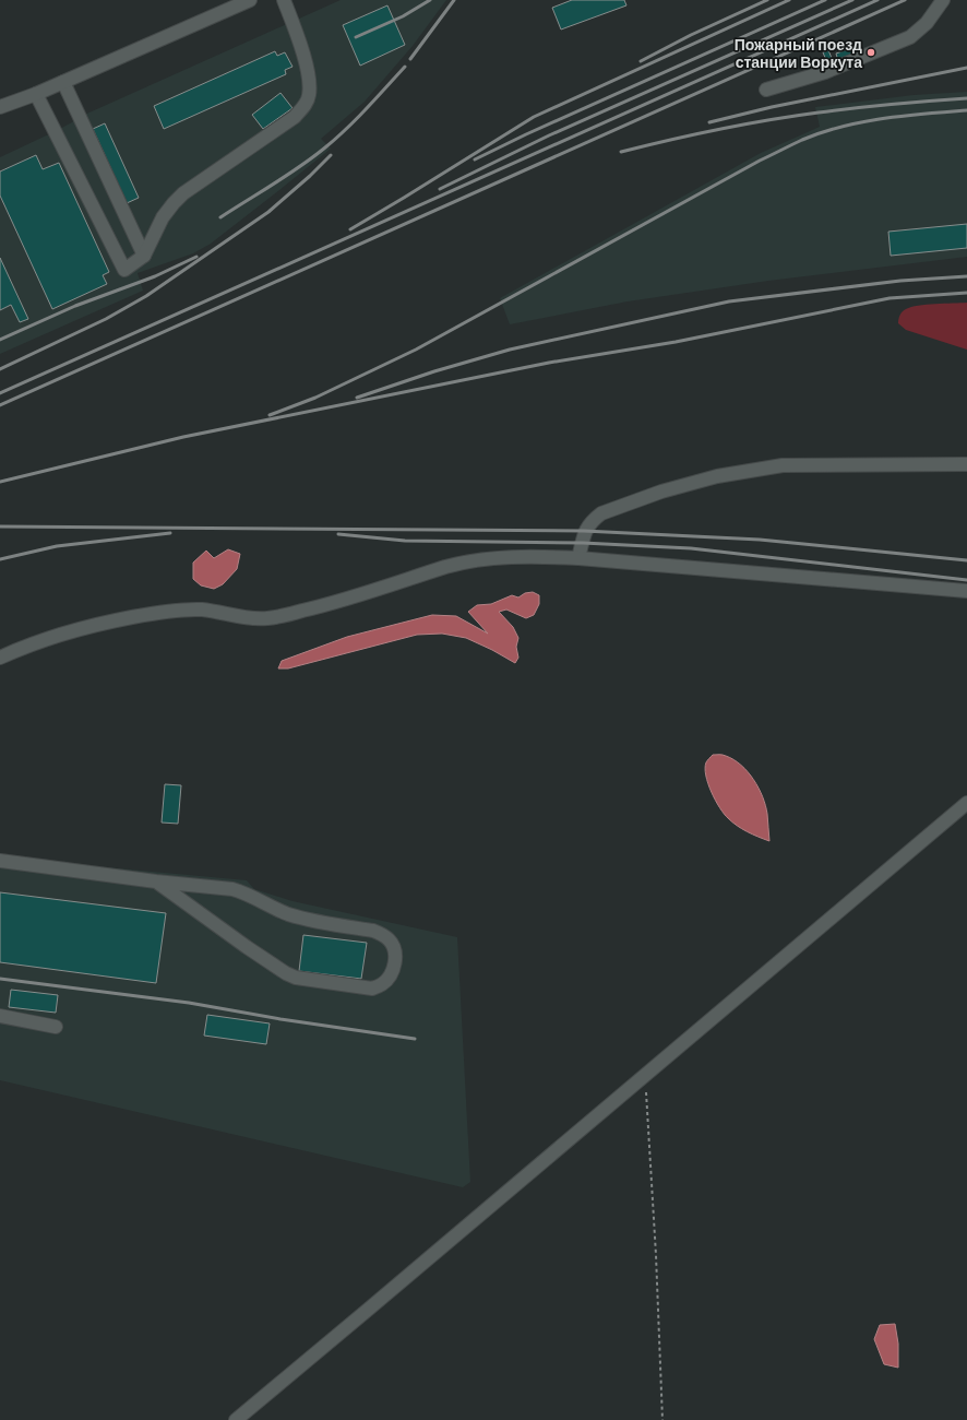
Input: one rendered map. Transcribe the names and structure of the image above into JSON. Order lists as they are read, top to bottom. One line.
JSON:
{"places":["Пожарный поезд станции Воркута"]}
